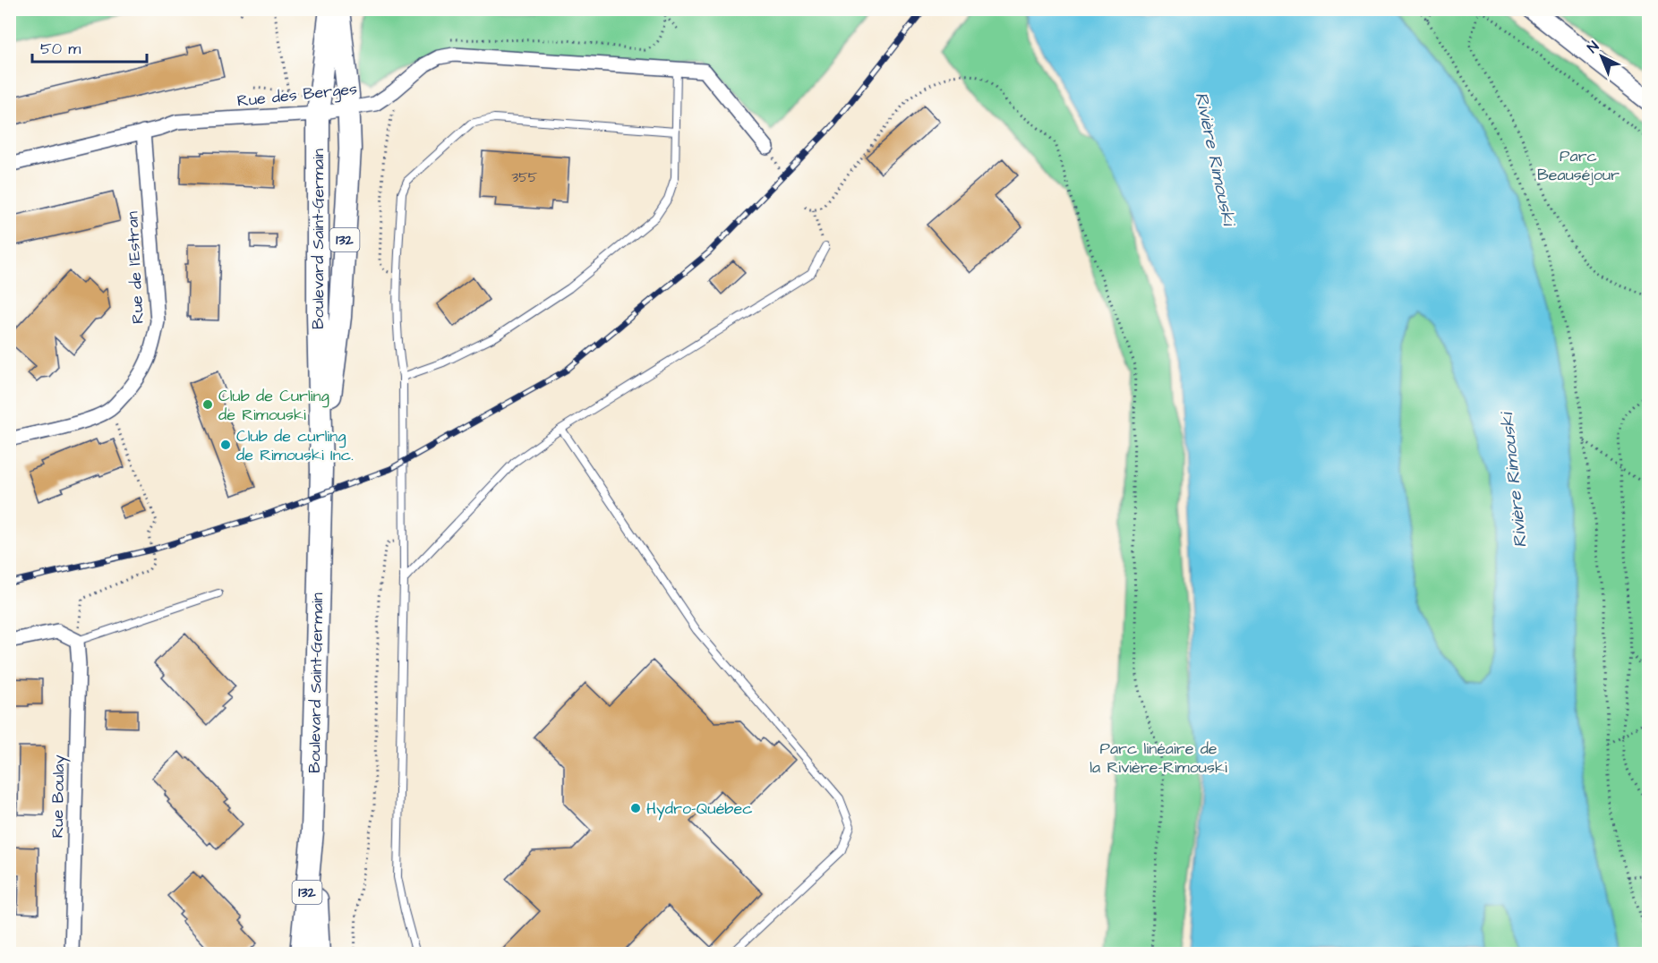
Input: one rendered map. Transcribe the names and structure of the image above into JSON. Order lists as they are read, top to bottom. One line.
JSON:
{"streets":{"main road":["Boulevard Saint-Germain","132"],"street":["Rue des Berges","Rue de l'Estran","Rue Boulay"]},"crossings":[["Rue des Berges","Boulevard Saint-Germain"],["Rue des Berges","Rue de l'Estran"]],"water":["Rivière Rimouski"],"parks":["Parc Beauséjour","Parc linéaire de la Rivière-Rimouski"],"places":["Club de Curling de Rimouski","Club de curling de Rimouski Inc.","Hydro-Québec"],"house_numbers":["355"],"scale_bar":"50 m","north":"top left"}
